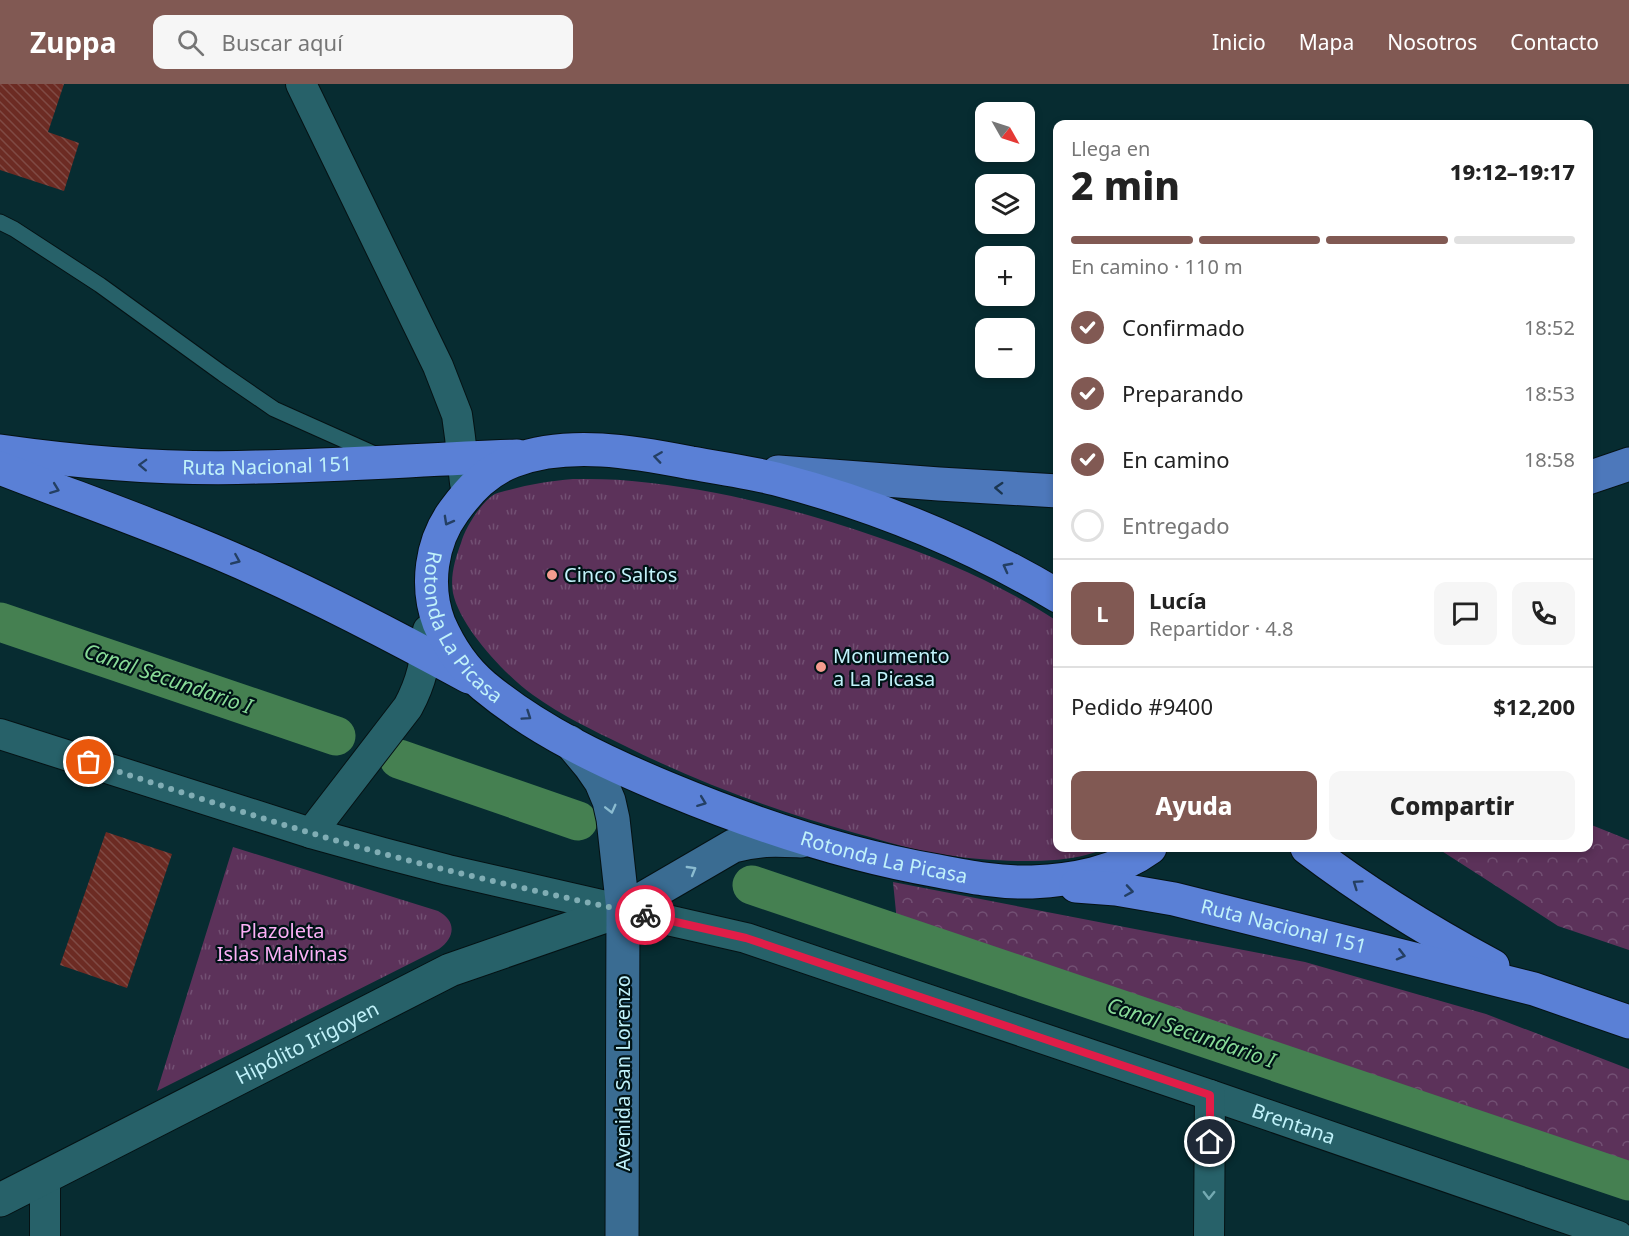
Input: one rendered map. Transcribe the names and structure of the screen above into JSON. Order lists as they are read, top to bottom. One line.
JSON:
{"streets":{"highway":["Ruta Nacional 151","Rotonda La Picasa"],"main road":["Avenida San Lorenzo"],"street":["Hipólito Irigoyen","Brentana"]},"crossings":[["Ruta Nacional 151","Rotonda La Picasa"],["Rotonda La Picasa","Avenida San Lorenzo"],["Hipólito Irigoyen","Avenida San Lorenzo"],["Hipólito Irigoyen","Brentana"],["Avenida San Lorenzo","Brentana"]],"water":["Canal Secundario I"],"parks":["Plazoleta Islas Malvinas"],"places":["Cinco Saltos","Monumento a La Picasa"],"north":"bottom right","page":{"header":"Zuppa","search":"Buscar aquí","nav":["Inicio","Mapa","Nosotros","Contacto"],"map_buttons":["+","−"],"heading":["2 min","Llega en","19:12–19:17"],"panel":["Lucía","Repartidor · 4.8","Pedido #9400","$12,200"],"bar":"En camino · 110 m","list":[["Confirmado","18:52"],["Preparando","18:53"],["En camino","18:58"],"Entregado"],"round":"L","buttons":["Ayuda","Compartir"]}}
